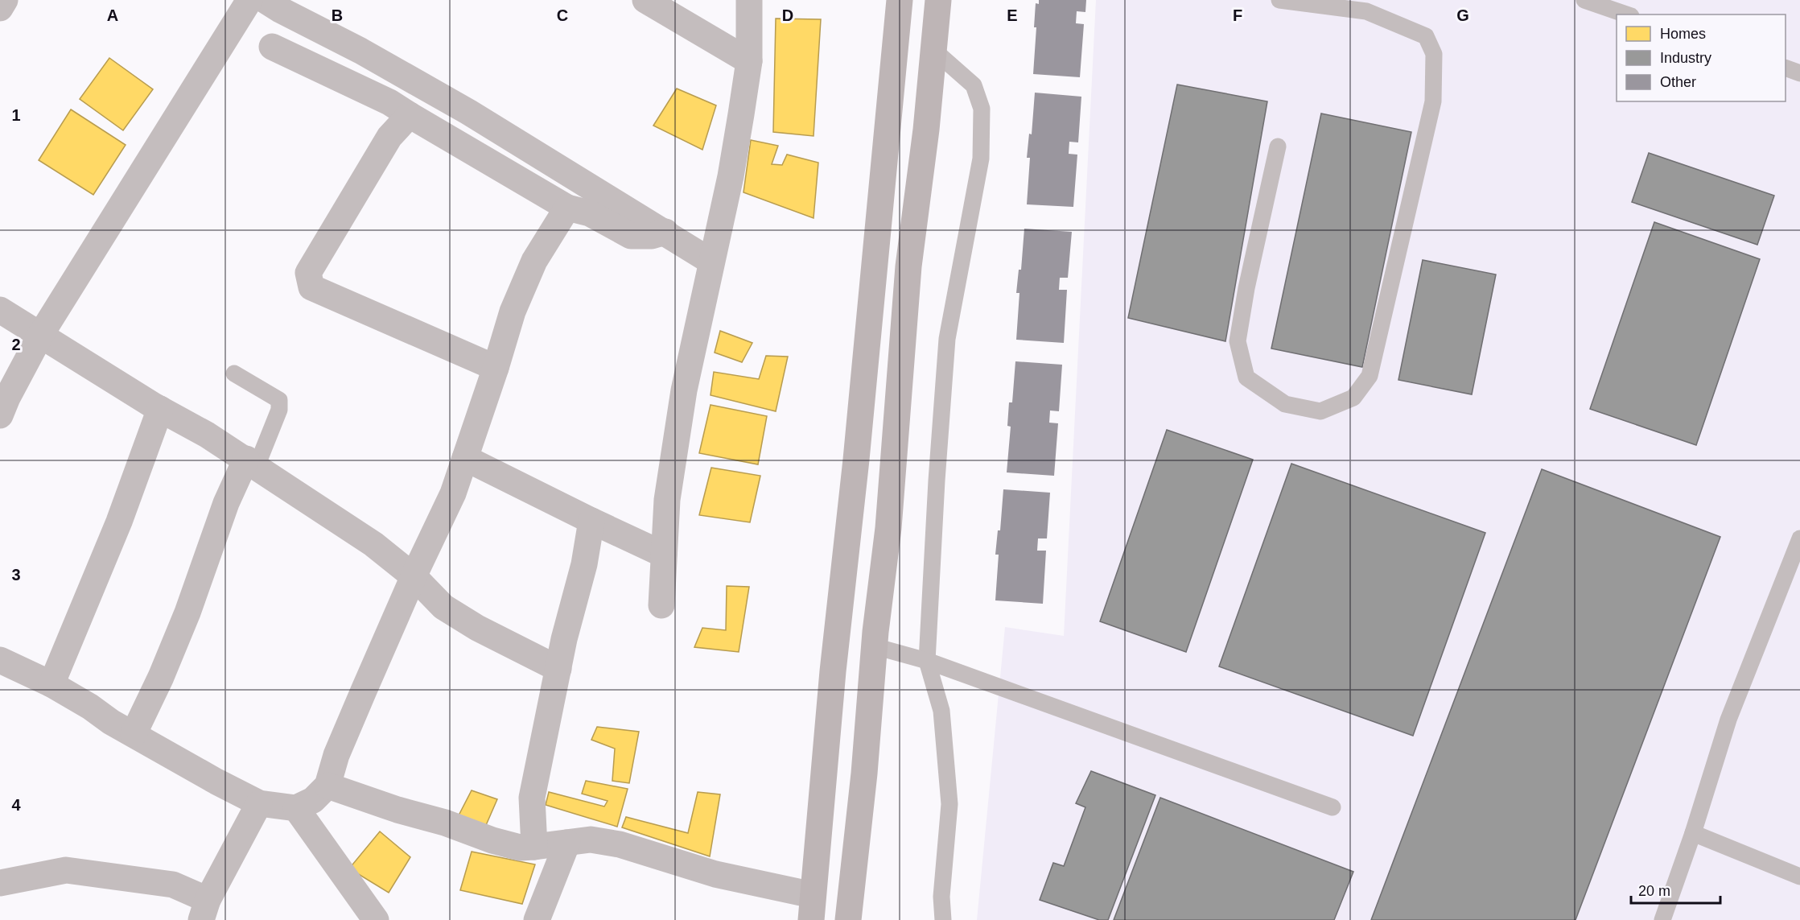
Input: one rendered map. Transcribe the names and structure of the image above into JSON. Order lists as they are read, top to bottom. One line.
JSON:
{"legend":["Homes","Industry","Other"],"scale_bar":"20 m","grid":{"columns":["A","B","C","D","E","F","G"],"rows":["1","2","3","4"]}}
